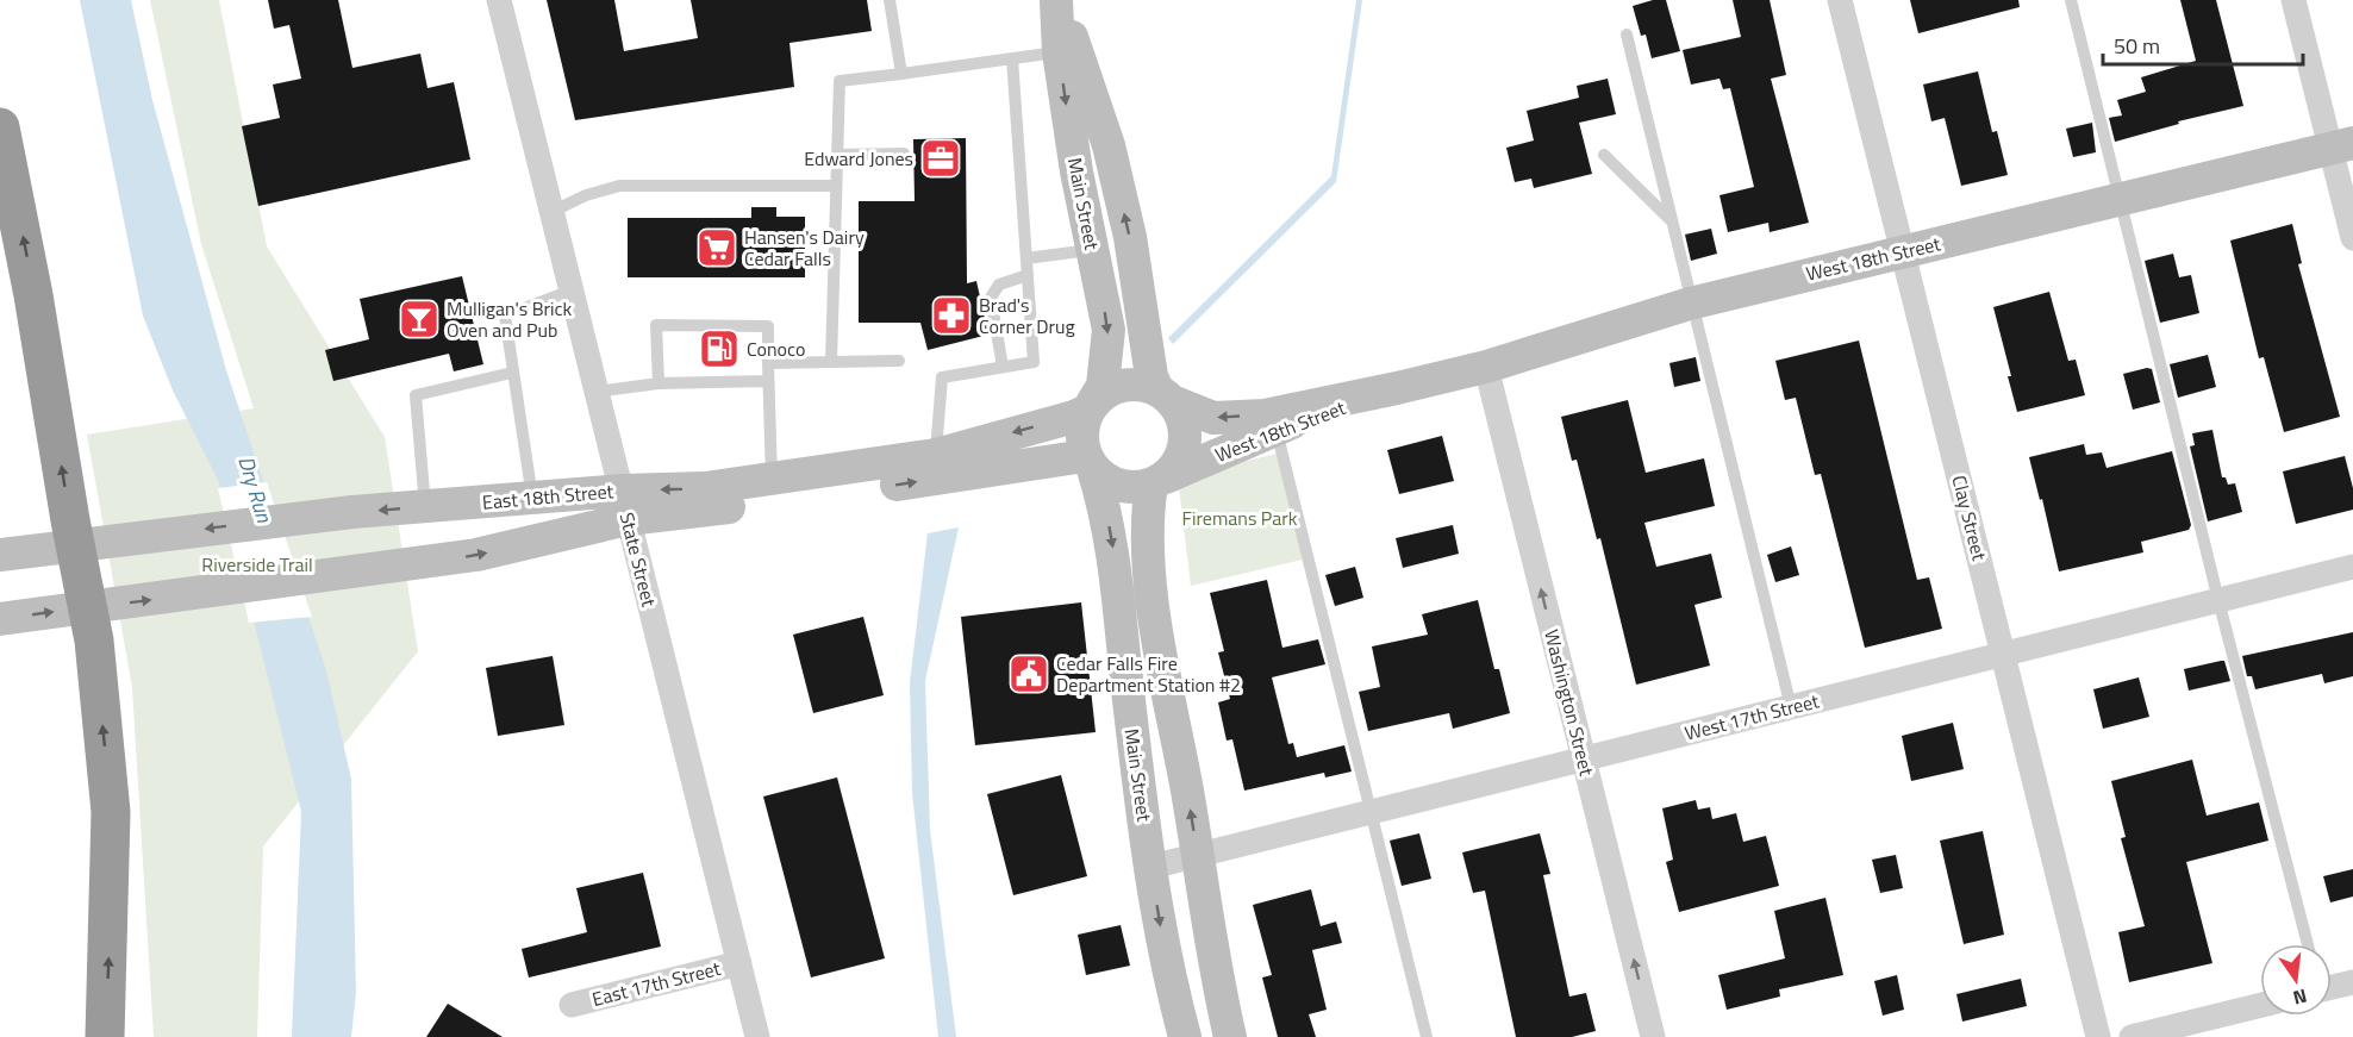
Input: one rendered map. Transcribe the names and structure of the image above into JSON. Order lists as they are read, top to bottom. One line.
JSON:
{"streets":{"main road":["Main Street","West 18th Street","East 18th Street"],"street":["Clay Street","State Street","Washington Street","West 17th Street","East 17th Street"]},"crossings":[["Main Street","West 18th Street"],["Main Street","East 18th Street"],["Main Street","West 17th Street"],["West 18th Street","East 18th Street"],["West 18th Street","Clay Street"],["West 18th Street","Washington Street"],["East 18th Street","State Street"],["Clay Street","West 17th Street"],["State Street","East 17th Street"],["Washington Street","West 17th Street"]],"one_way":["Washington Street"],"water":["Dry Run"],"parks":["Firemans Park","Riverside Trail"],"places":{"office":["Edward Jones"],"supermarket":["Hansen's Dairy Cedar Falls"],"pharmacy":["Brad's Corner Drug"],"bar":["Mulligan's Brick Oven and Pub"],"fuel station":["Conoco"],"public building":["Cedar Falls Fire Department Station #2"]},"scale_bar":"50 m","north":"bottom"}
